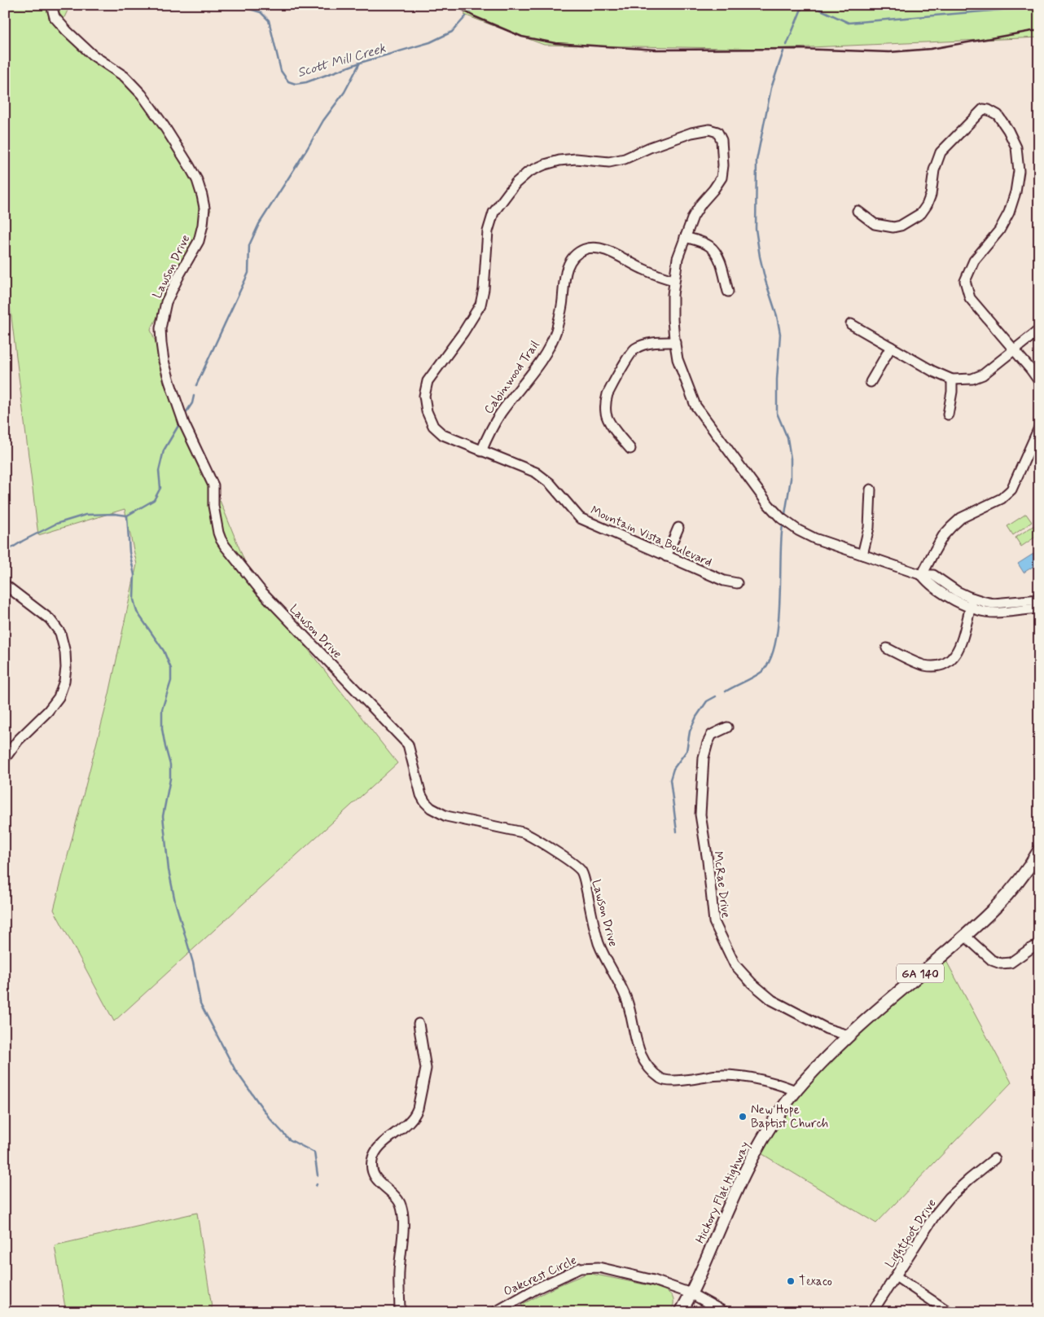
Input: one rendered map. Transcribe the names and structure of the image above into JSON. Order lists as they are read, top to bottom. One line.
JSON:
{"streets":{"main road":["GA 140","Hickory Flat Highway"],"street":["Lawson Drive","Cabinwood Trail","Mountain Vista Boulevard","McRae Drive","Lightfoot Drive","Oakcrest Circle"]},"crossings":[["Lawson Drive","Hickory Flat Highway"],["Cabinwood Trail","Mountain Vista Boulevard"],["McRae Drive","Hickory Flat Highway"],["Hickory Flat Highway","Oakcrest Circle"]],"water":["Scott Mill Creek"],"places":["New Hope Baptist Church","Texaco"]}
